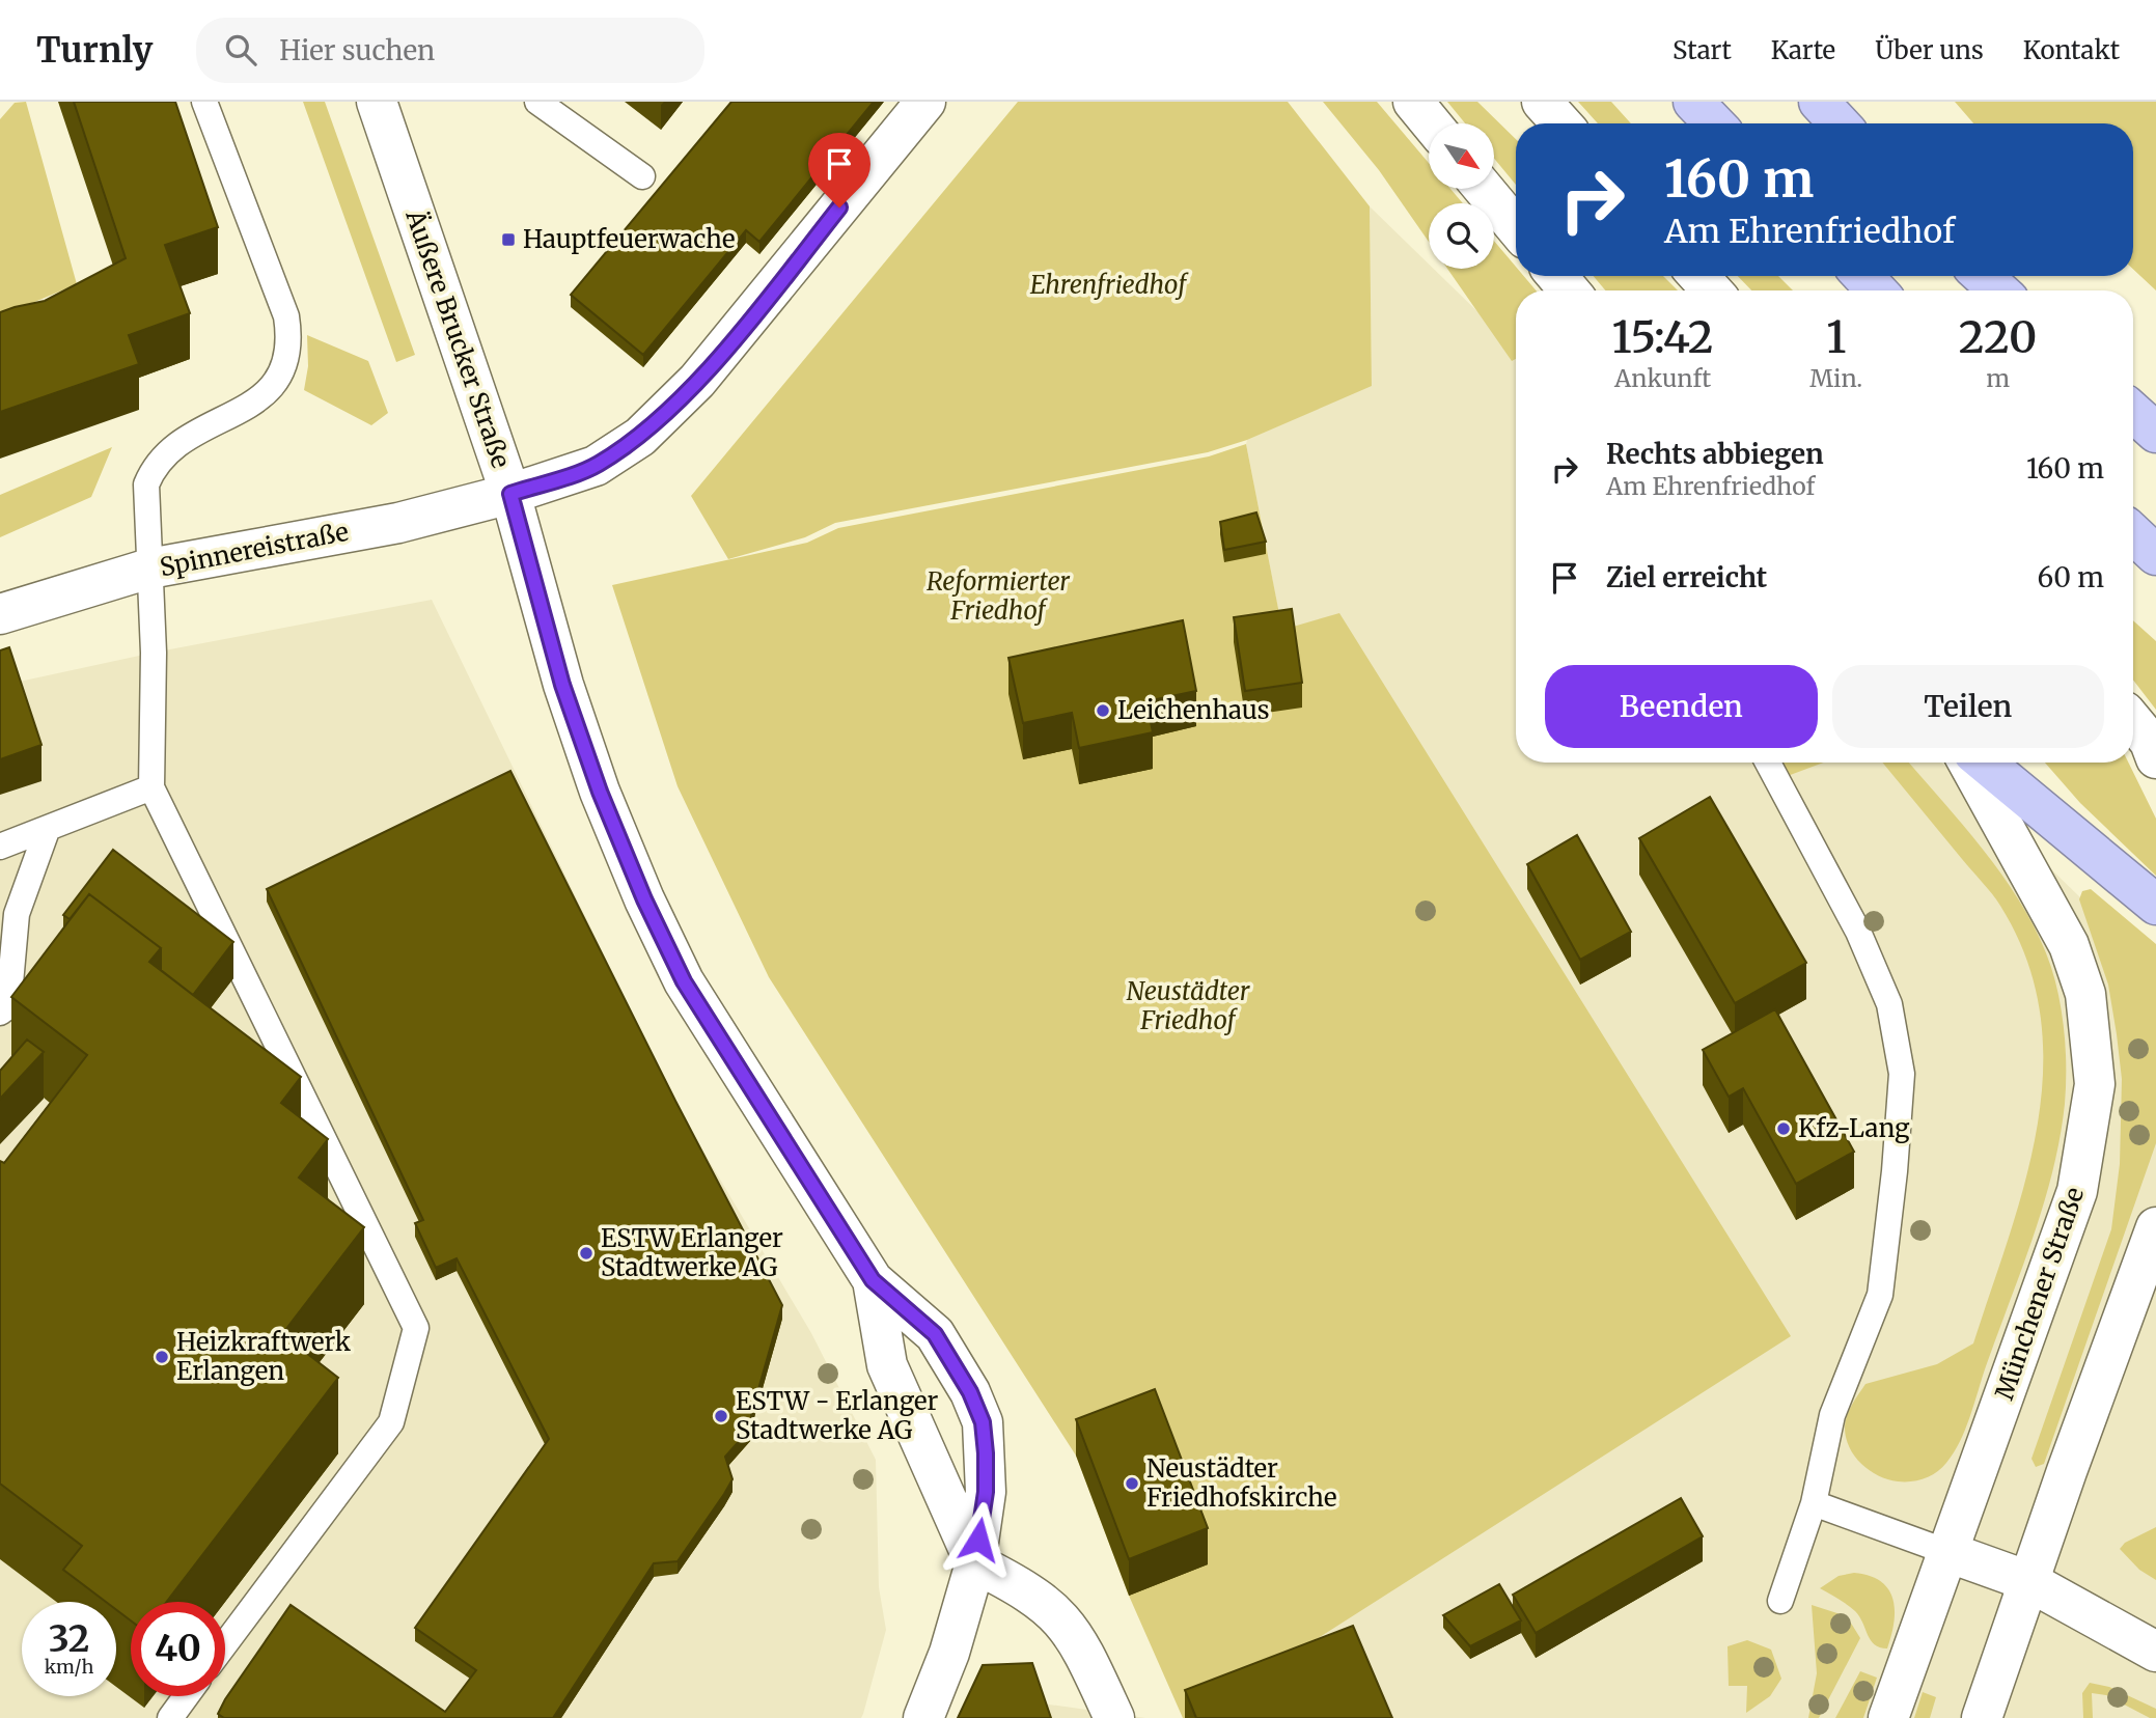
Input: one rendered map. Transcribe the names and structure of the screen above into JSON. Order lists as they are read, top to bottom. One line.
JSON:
{"streets":{"street":["Äußere Brucker Straße","Spinnereistraße","Münchener Straße"]},"crossings":[["Äußere Brucker Straße","Spinnereistraße"]],"parks":["Ehrenfriedhof","Reformierter Friedhof","Neustädter Friedhof"],"places":{"transit":["Hauptfeuerwache"],"other":["Leichenhaus","Kfz-Lang","ESTW Erlanger Stadtwerke AG","Heizkraftwerk Erlangen","ESTW - Erlanger Stadtwerke AG","Neustädter Friedhofskirche"]},"north":"bottom right","page":{"header":"Turnly","search":"Hier suchen","nav":["Start","Karte","Über uns","Kontakt"],"turn":["160 m","Am Ehrenfriedhof"],"eta":["15:42","Ankunft","1","Min.","220","m"],"list":[{"name":"Rechts abbiegen","note":"Am Ehrenfriedhof","value":"160 m"},{"name":"Ziel erreicht","value":"60 m"}],"buttons":["Beenden","Teilen"],"speed":"32 km/h","limit":"40"}}
